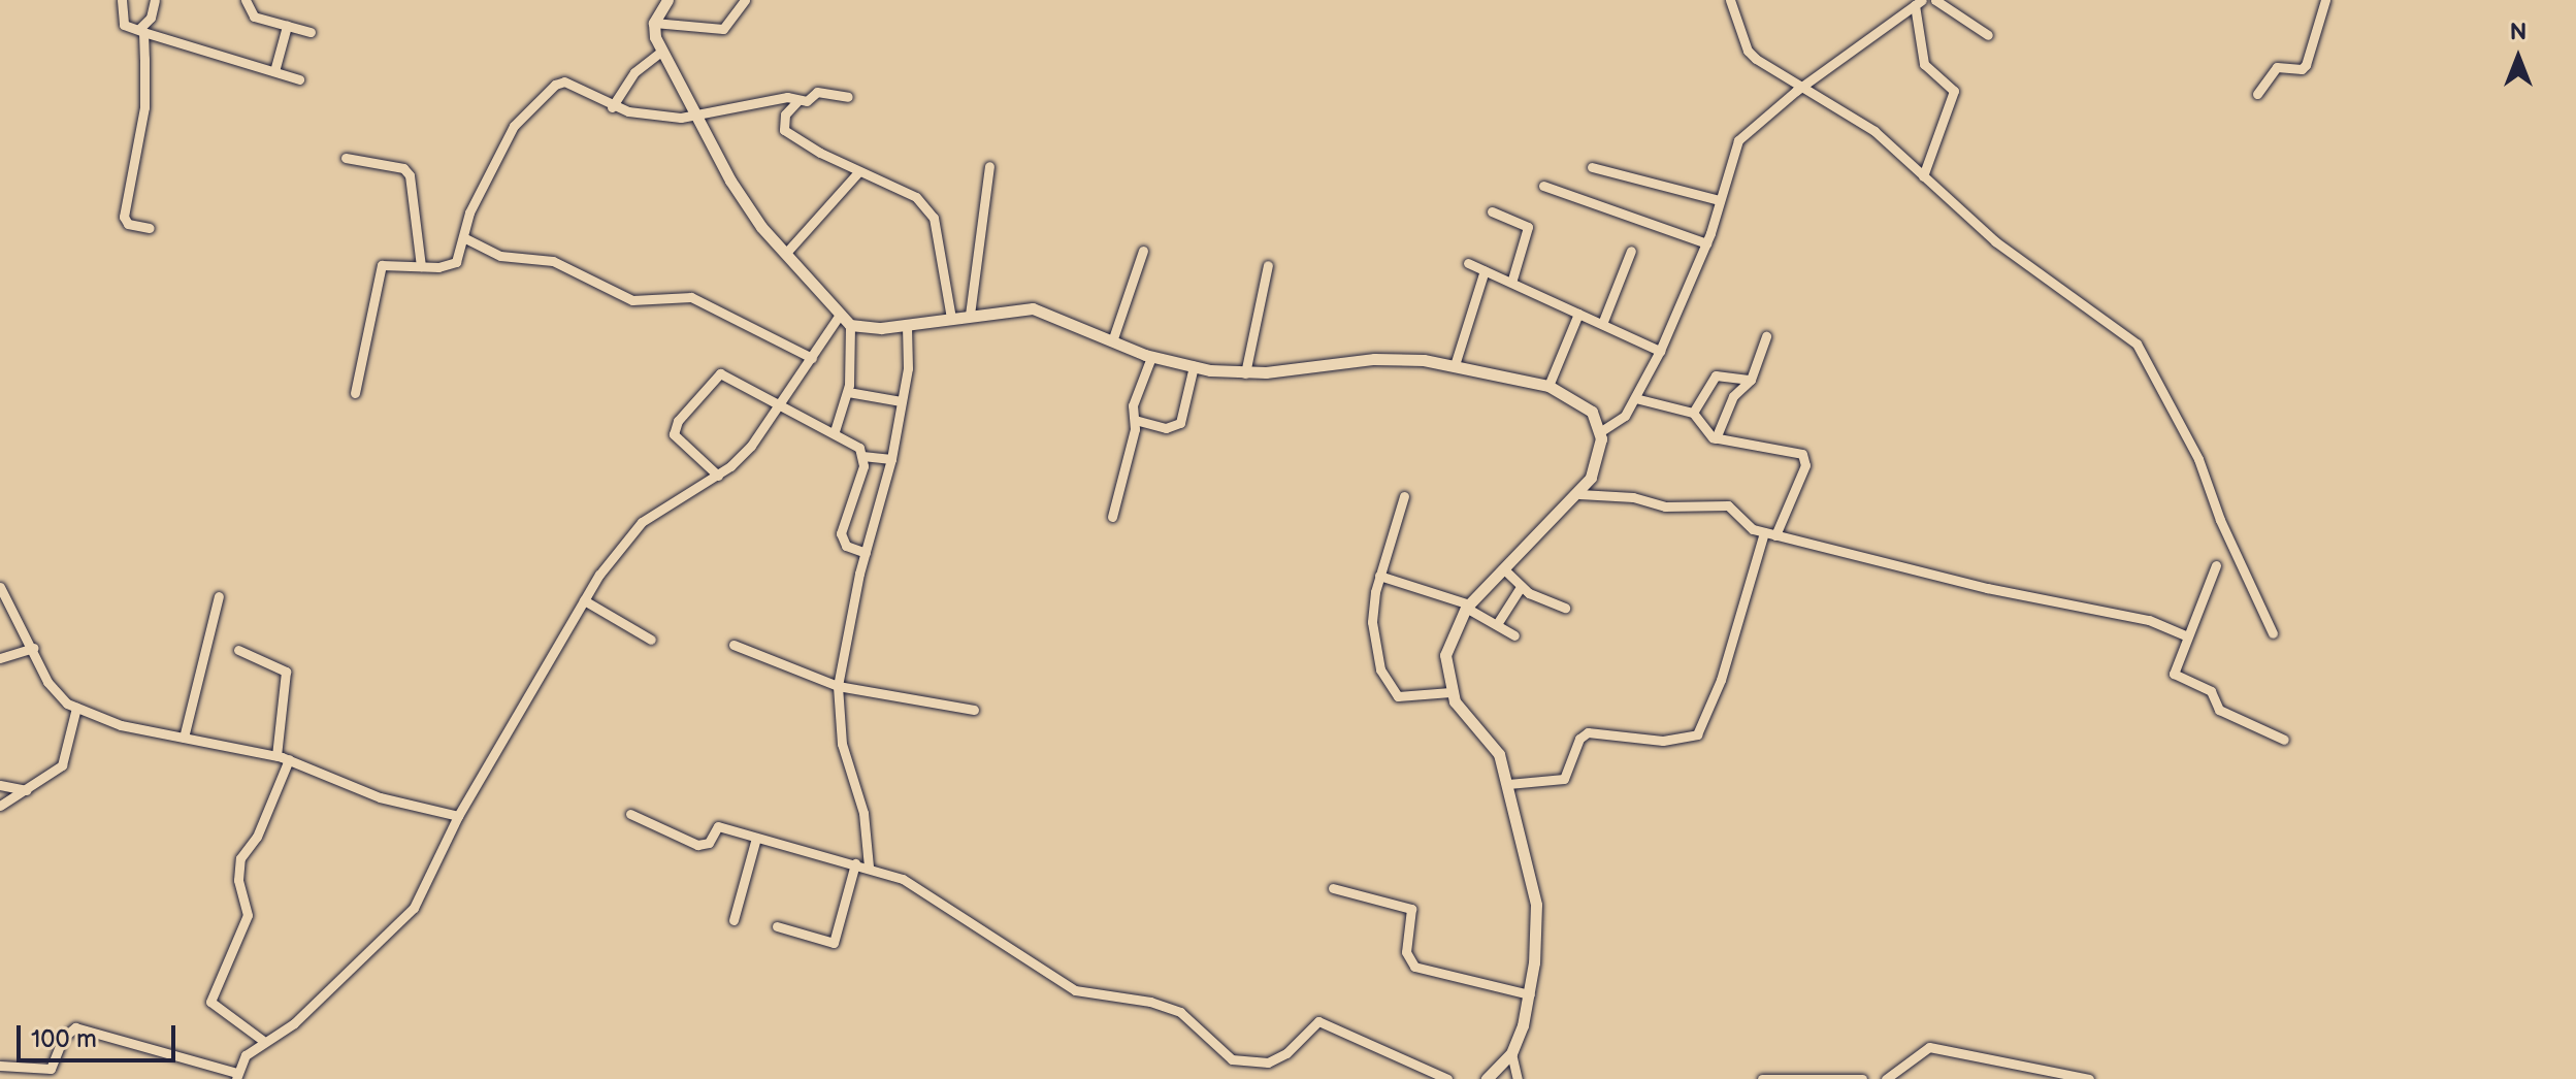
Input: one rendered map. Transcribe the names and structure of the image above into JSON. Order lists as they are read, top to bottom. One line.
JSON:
{"scale_bar":"100 m","north":"top"}
